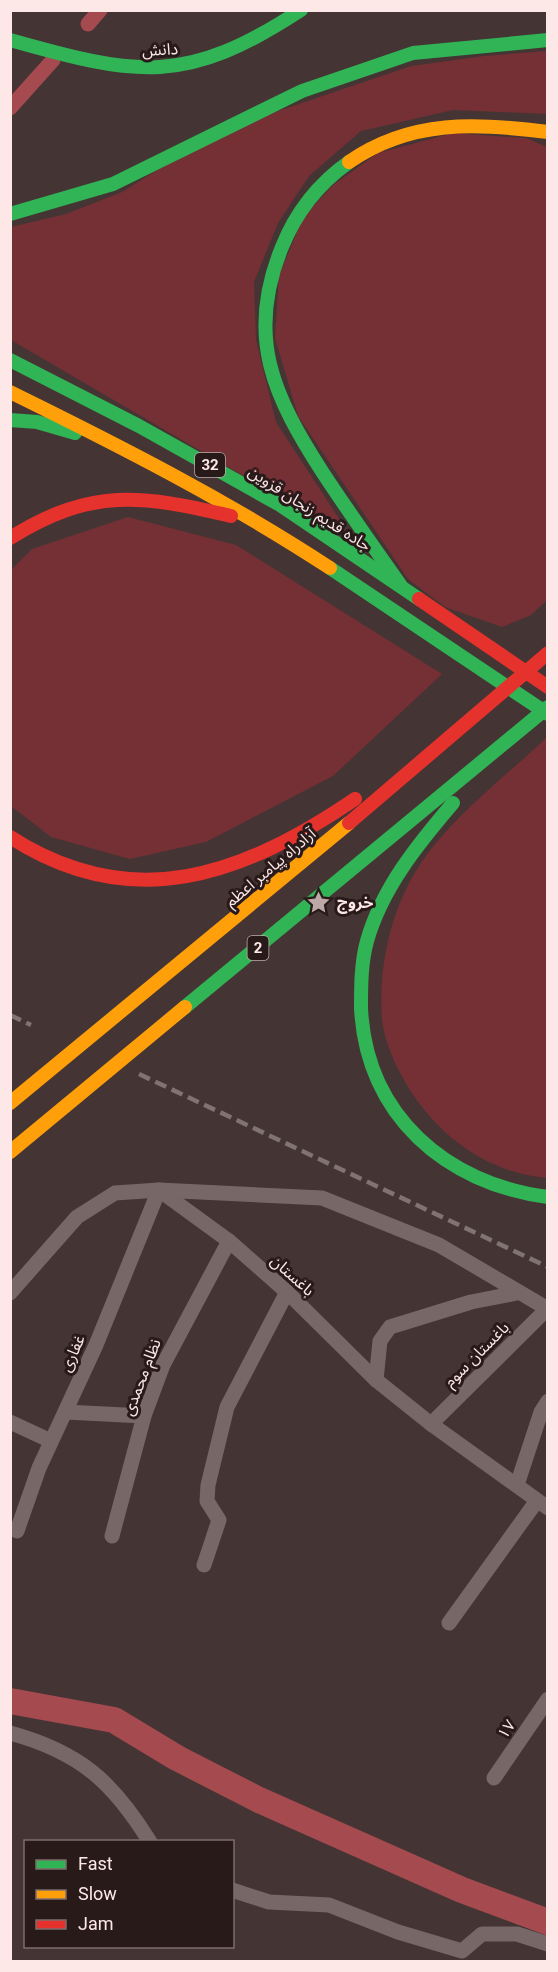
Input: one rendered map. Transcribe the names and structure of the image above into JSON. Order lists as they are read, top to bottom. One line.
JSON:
{"streets":{"main road":["دانش","32","جاده قدیم زنجان قزوین","آزادراه پیامبر اعظم","2"],"street":["باغستان","غفاری","باغستان سوم","نظام محمدی","۱۷"]},"crossings":[["باغستان","غفاری"],["باغستان","باغستان سوم"],["باغستان","نظام محمدی"]],"places":{"place":["خروج"]},"legend":["Fast","Slow","Jam"]}
